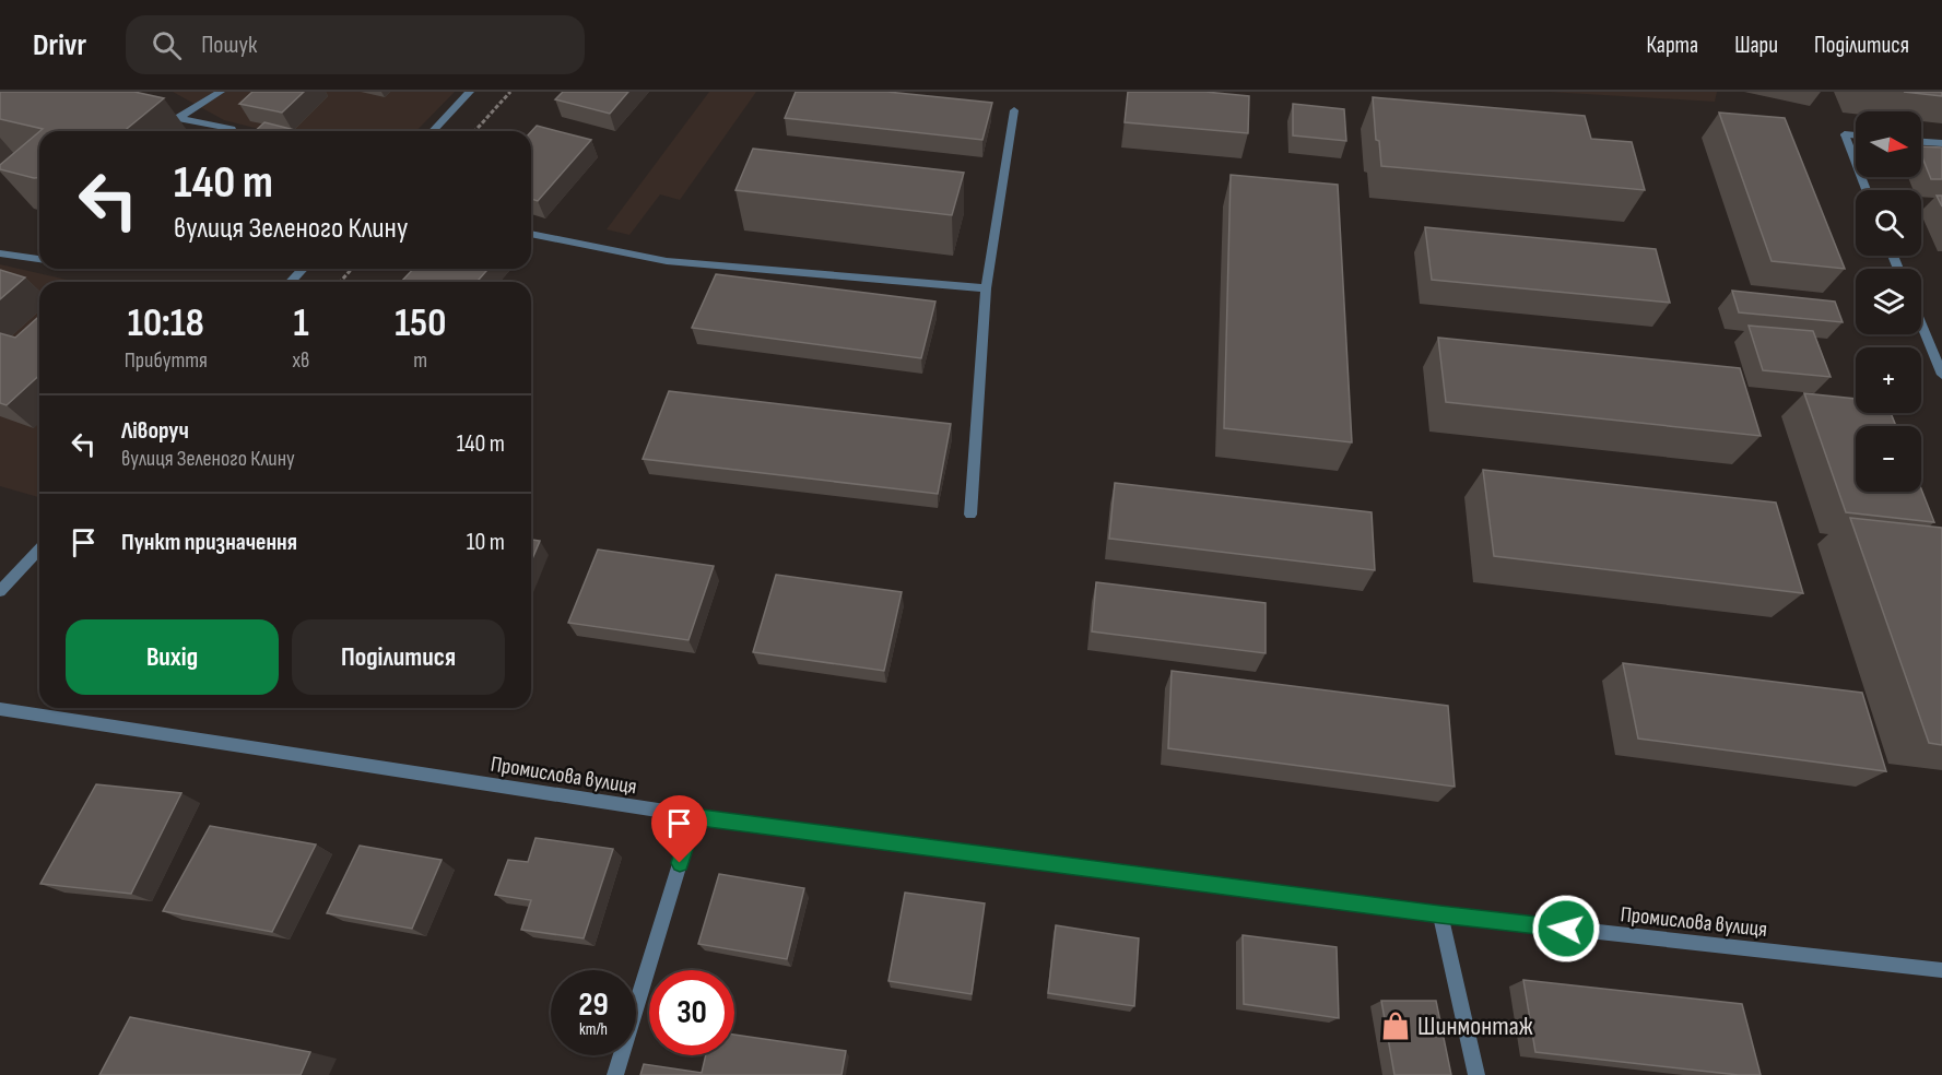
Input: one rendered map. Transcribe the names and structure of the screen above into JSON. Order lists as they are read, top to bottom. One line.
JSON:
{"streets":{"street":["Промислова вулиця"]},"places":{"shop":["Шинмонтаж"]},"north":"right","page":{"header":"Drivr","search":"Пошук","nav":["Карта","Шари","Поділитися"],"map_buttons":["+","−"],"turn":["140 m","вулиця Зеленого Клину"],"eta":["10:18","Прибуття","1","хв","150","m"],"list":[{"name":"Ліворуч","note":"вулиця Зеленого Клину","value":"140 m"},{"name":"Пункт призначення","value":"10 m"}],"buttons":["Вихід","Поділитися"],"speed":"29 km/h","limit":"30"}}
